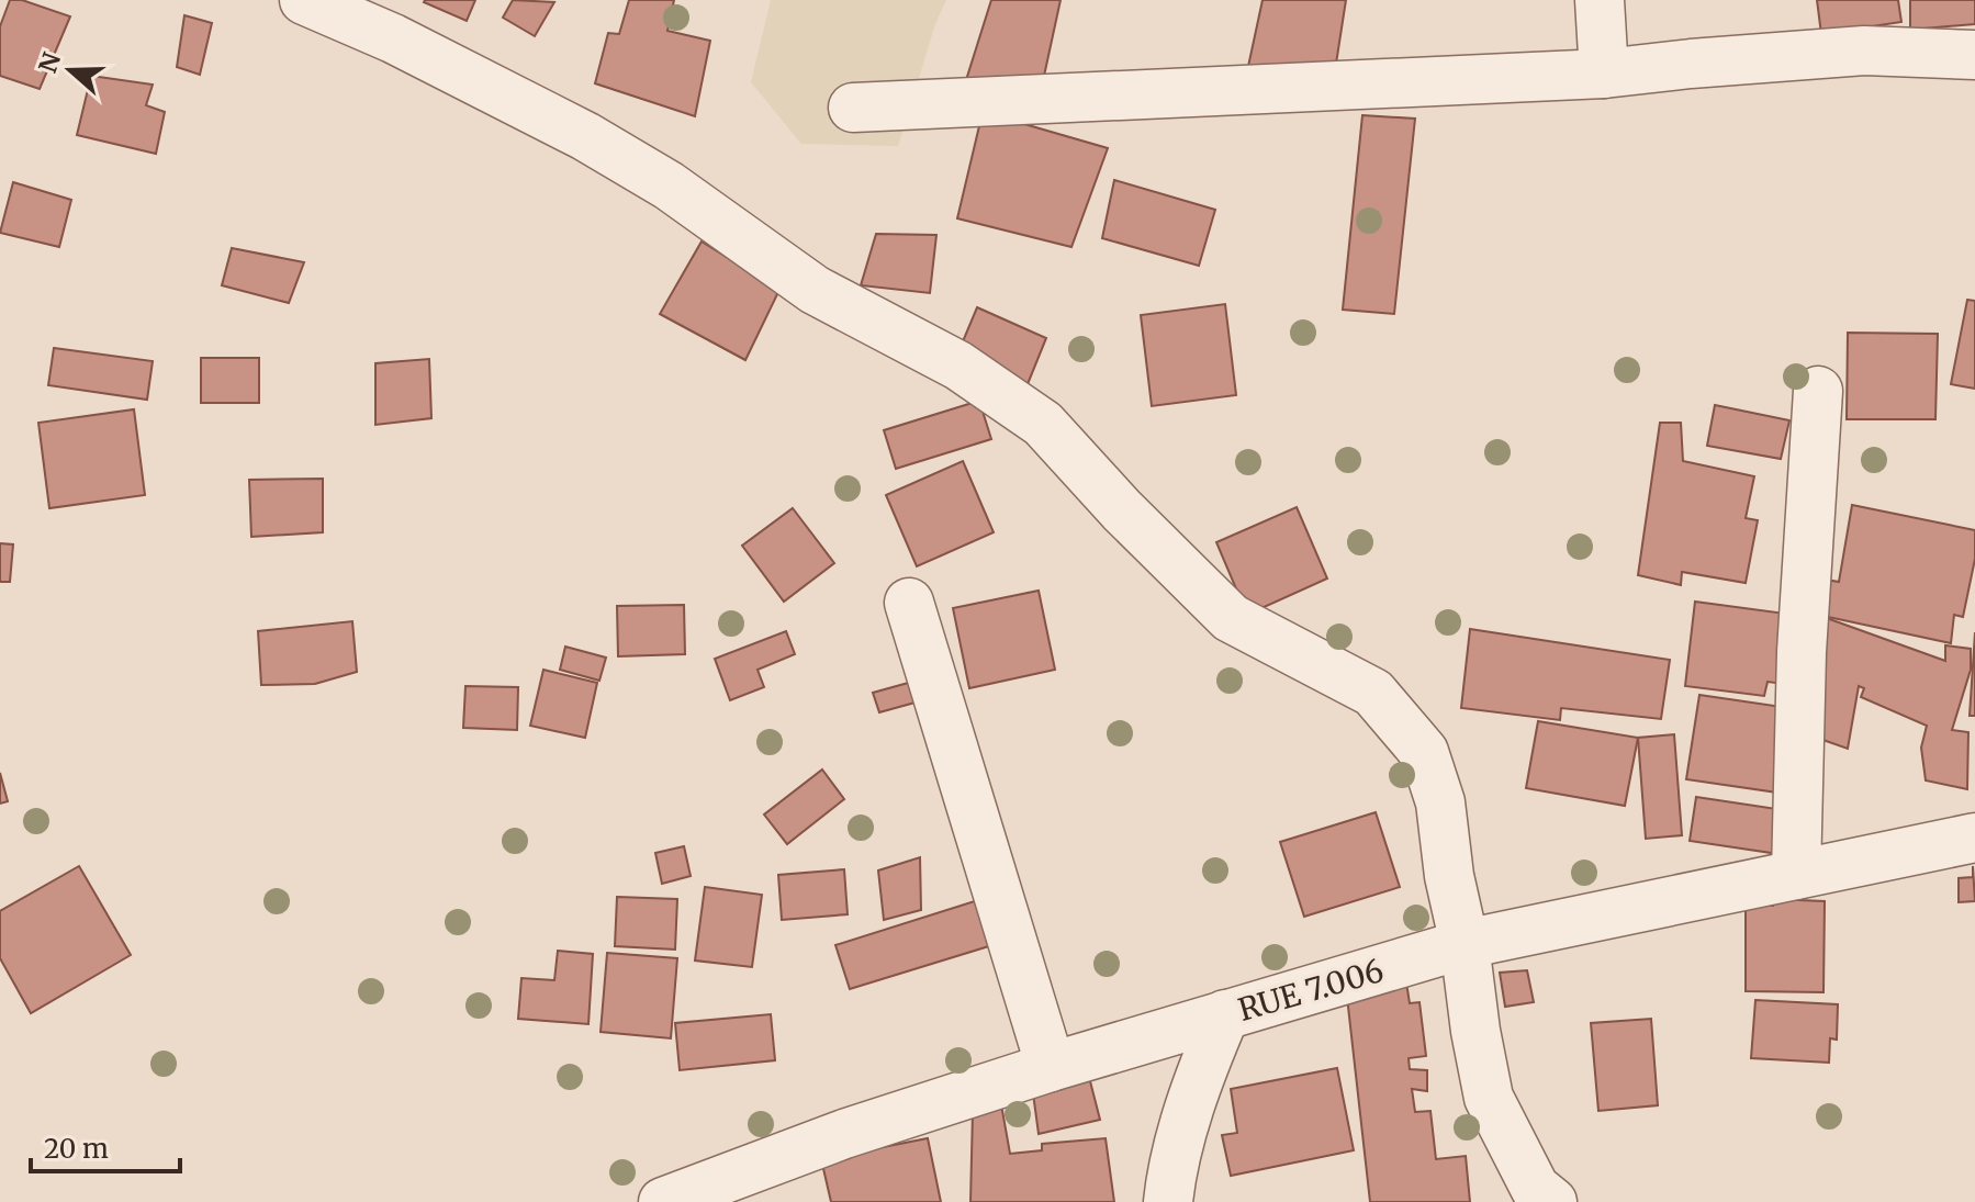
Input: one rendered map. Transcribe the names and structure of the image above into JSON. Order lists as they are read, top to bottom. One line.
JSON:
{"streets":{"street":["RUE 7.006"]},"scale_bar":"20 m","north":"left"}
